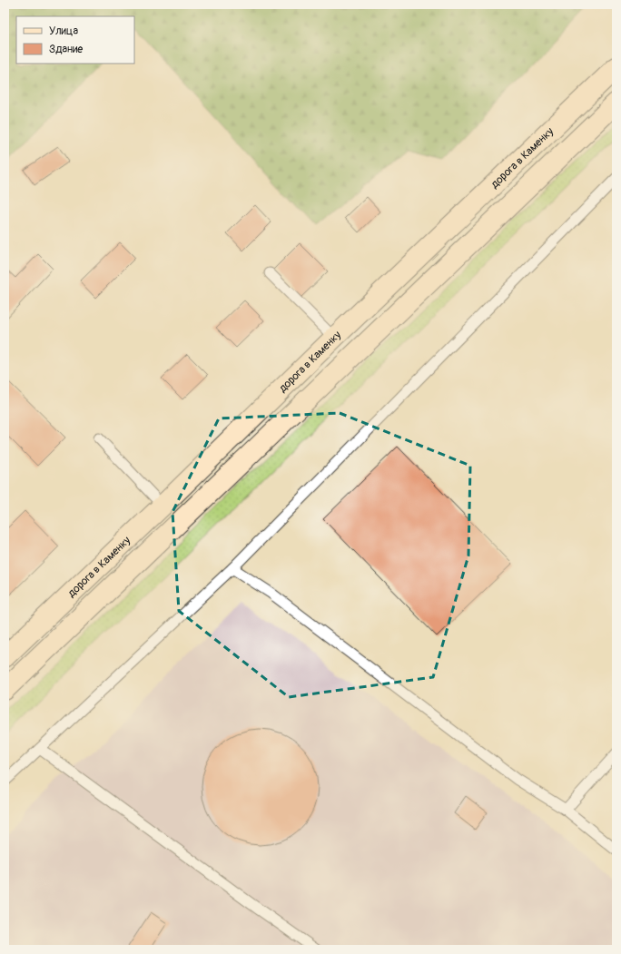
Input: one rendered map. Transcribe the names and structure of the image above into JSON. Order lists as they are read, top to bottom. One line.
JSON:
{"streets":{"main road":["дорога в Каменку"]},"legend":["Улица","Здание"]}
